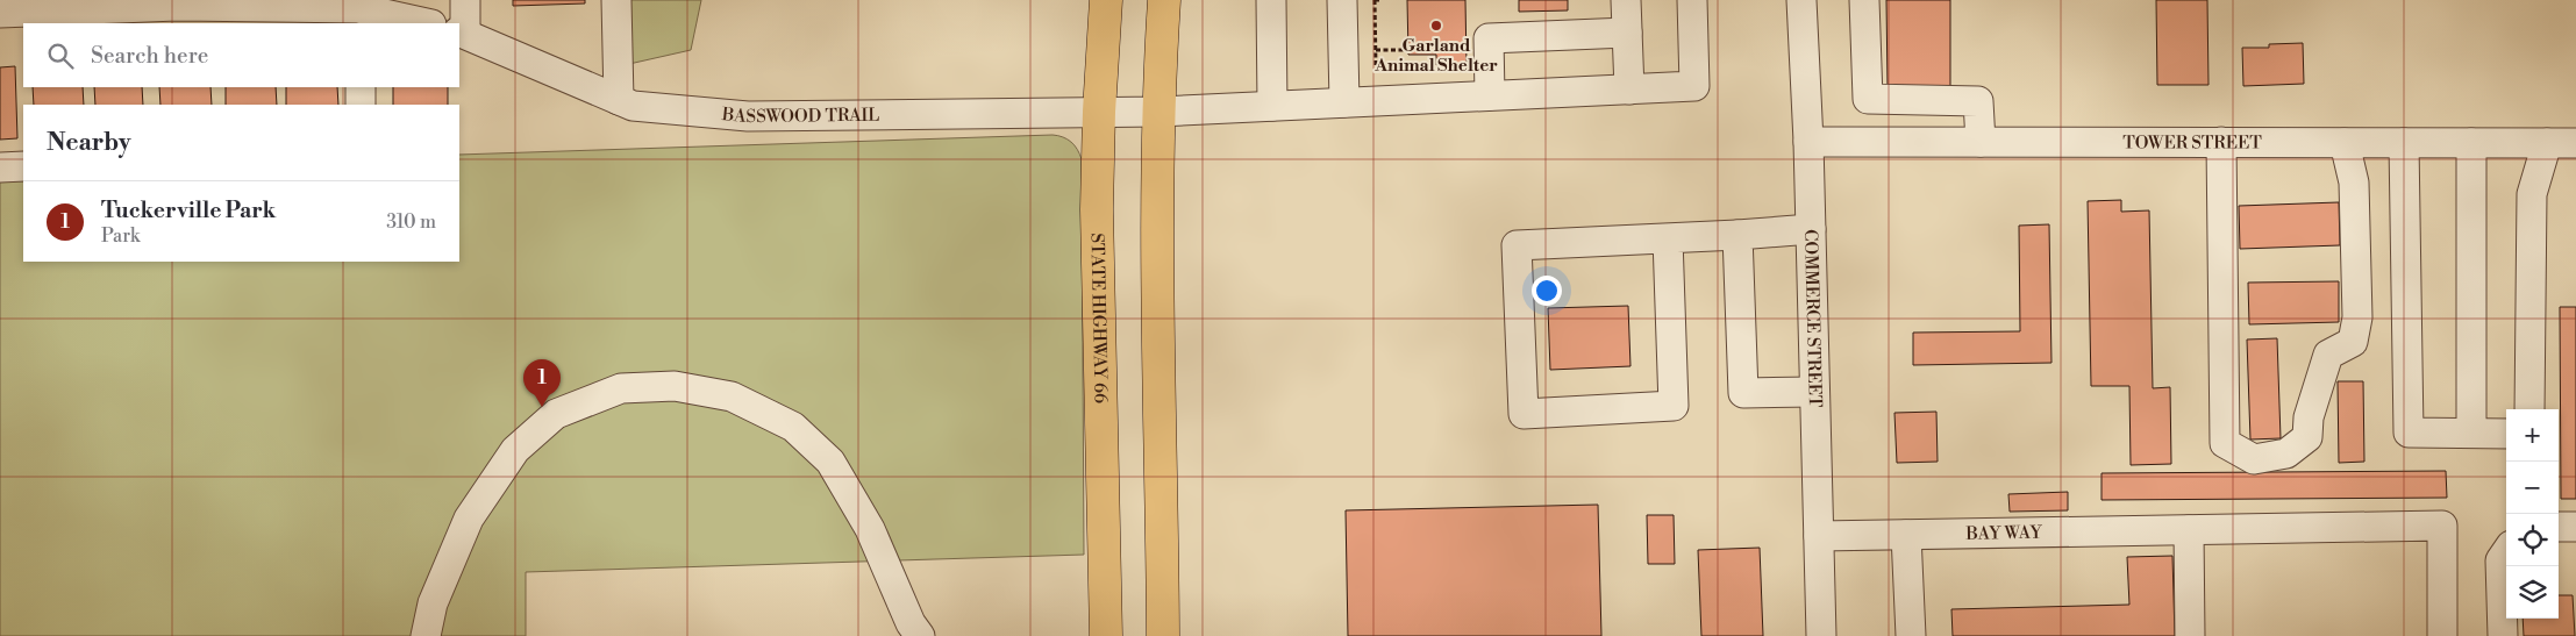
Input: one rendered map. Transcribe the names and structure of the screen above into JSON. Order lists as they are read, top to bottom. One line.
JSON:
{"streets":{"main road":["STATE HIGHWAY 66"],"street":["BASSWOOD TRAIL","TOWER STREET","COMMERCE STREET","BAY WAY"]},"crossings":[["BASSWOOD TRAIL","STATE HIGHWAY 66"],["TOWER STREET","COMMERCE STREET"],["COMMERCE STREET","BAY WAY"]],"places":["Garland Animal Shelter"],"page":{"search":"Search here","heading":"Nearby","list":[{"mark":"1","name":"Tuckerville Park","note":"Park","value":"310 m"}],"pins":"1","map_buttons":["+","−"]}}
